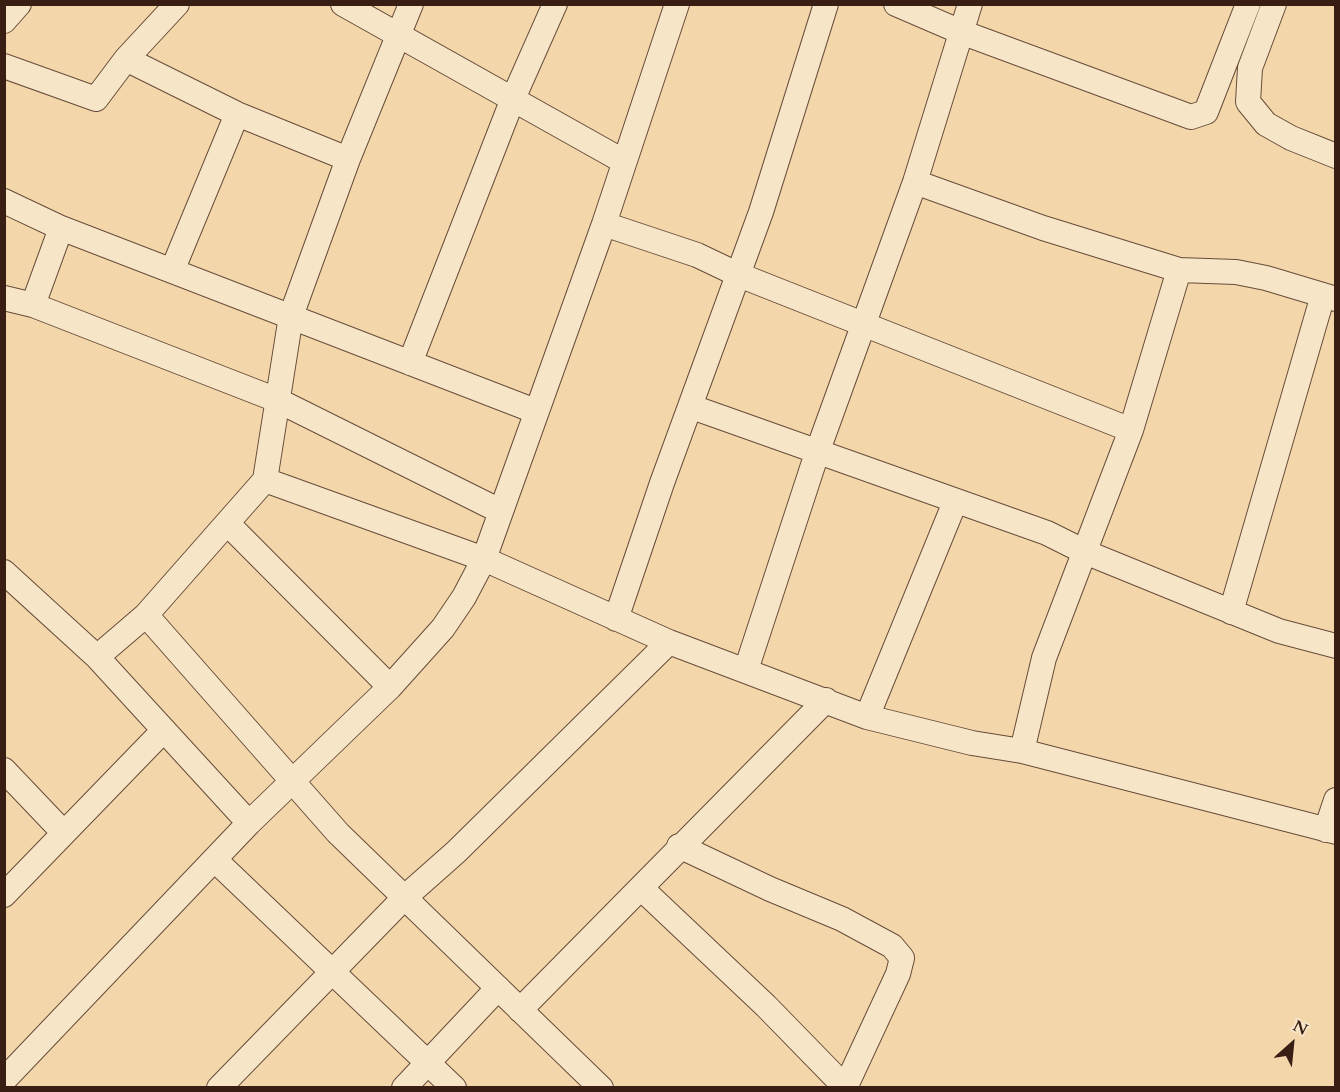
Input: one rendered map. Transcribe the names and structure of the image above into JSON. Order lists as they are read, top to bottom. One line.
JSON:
{"north":"top right"}
